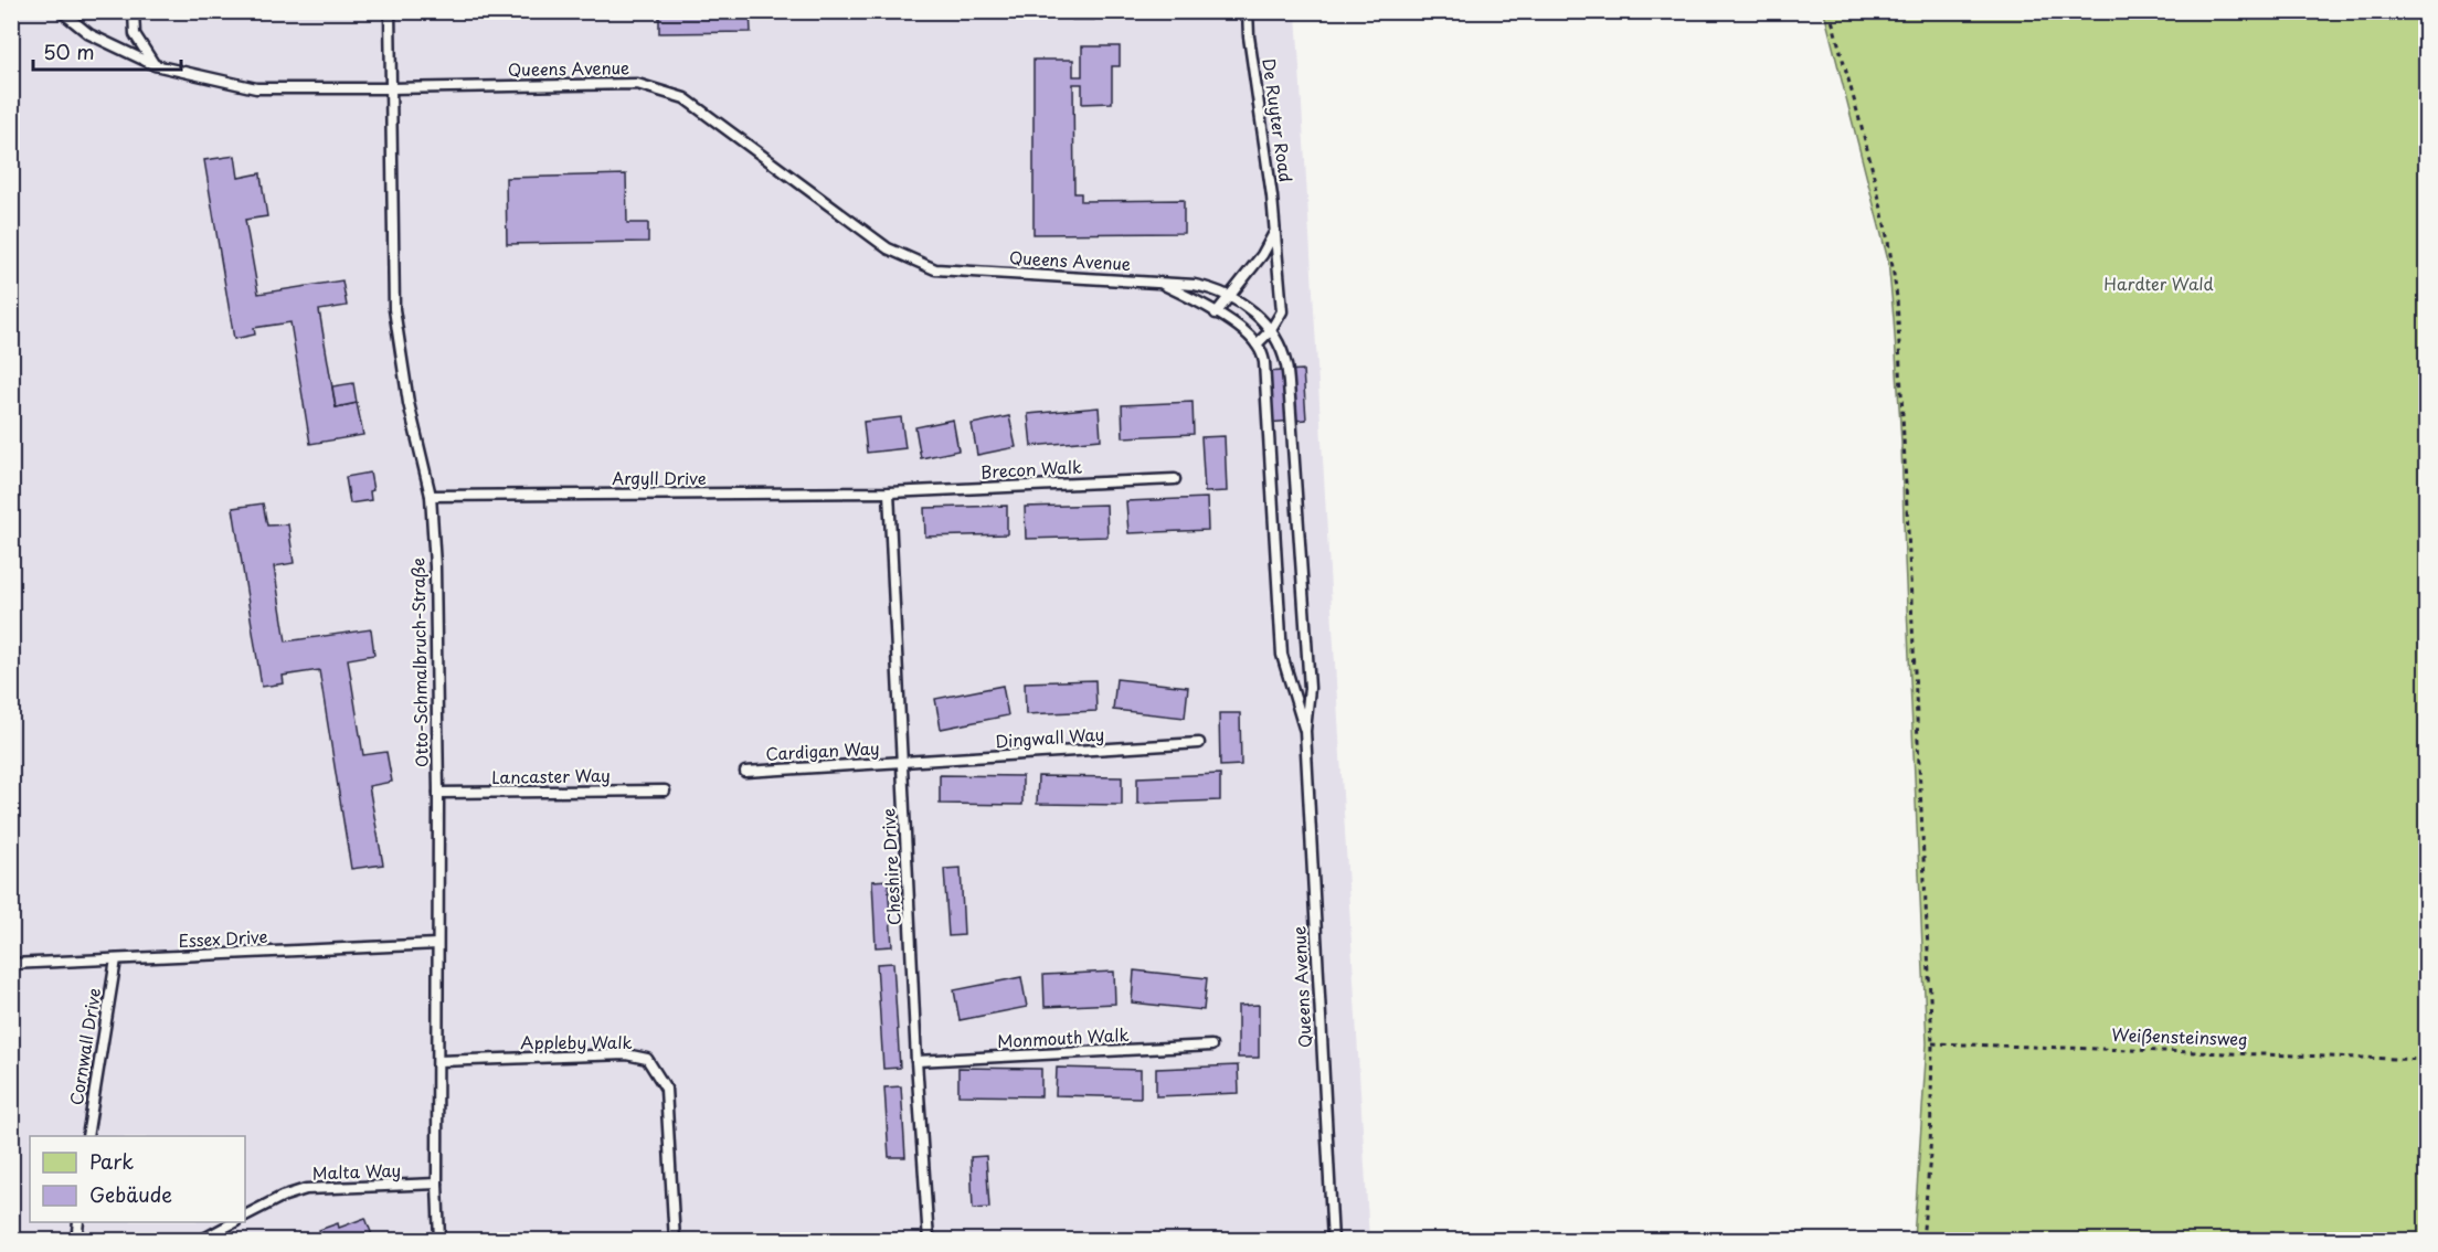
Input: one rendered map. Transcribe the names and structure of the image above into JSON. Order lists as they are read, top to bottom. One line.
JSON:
{"streets":{"lane":["Queens Avenue","De Ruyter Road","Brecon Walk","Argyll Drive","Otto-Schmalbruch-Straße","Dingwall Way","Cardigan Way","Lancaster Way","Cheshire Drive","Essex Drive","Monmouth Walk","Appleby Walk","Cornwall Drive","Malta Way"],"path":["Weißensteinsweg"]},"crossings":[["Queens Avenue","De Ruyter Road"],["Queens Avenue","Otto-Schmalbruch-Straße"],["Brecon Walk","Argyll Drive"],["Brecon Walk","Cheshire Drive"],["Argyll Drive","Otto-Schmalbruch-Straße"],["Argyll Drive","Cheshire Drive"],["Otto-Schmalbruch-Straße","Lancaster Way"],["Otto-Schmalbruch-Straße","Essex Drive"],["Otto-Schmalbruch-Straße","Appleby Walk"],["Otto-Schmalbruch-Straße","Malta Way"],["Dingwall Way","Cardigan Way"],["Dingwall Way","Cheshire Drive"],["Cardigan Way","Cheshire Drive"],["Cheshire Drive","Monmouth Walk"],["Essex Drive","Cornwall Drive"]],"parks":["Hardter Wald"],"legend":["Park","Gebäude"],"scale_bar":"50 m"}
